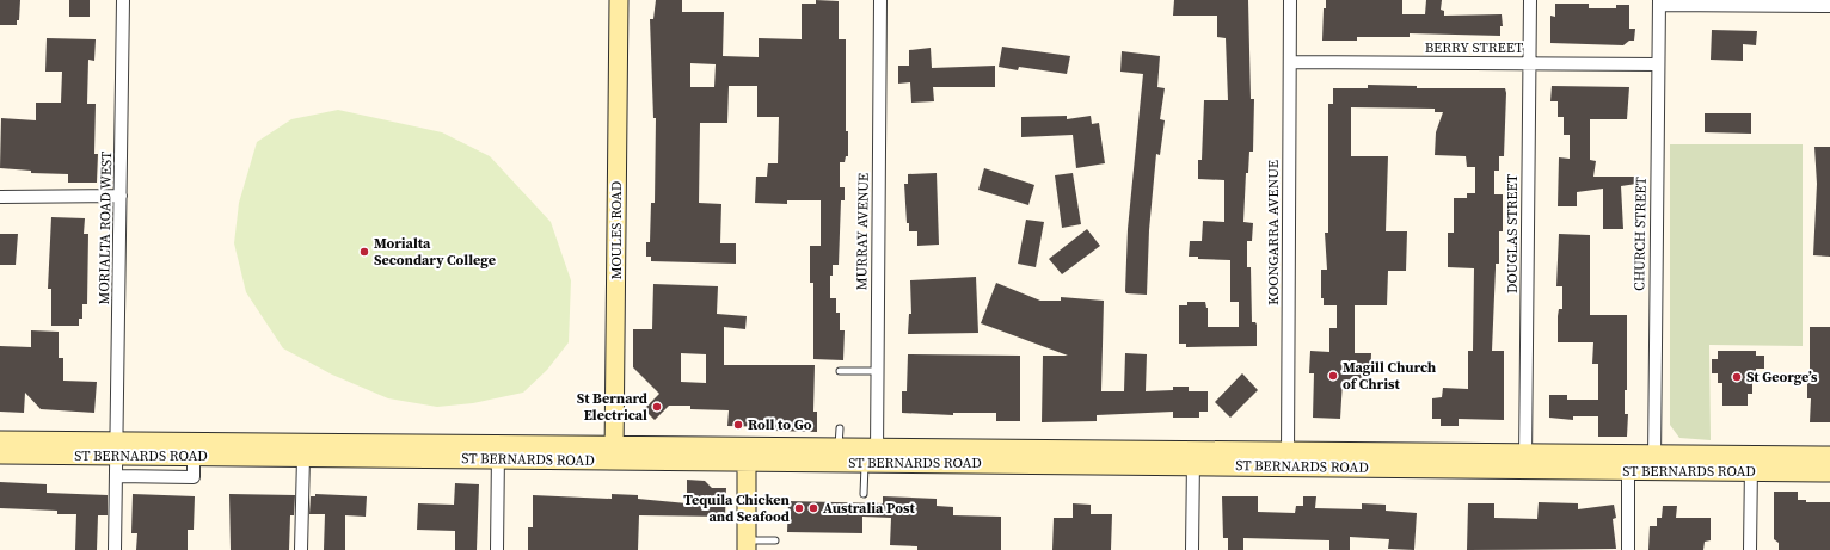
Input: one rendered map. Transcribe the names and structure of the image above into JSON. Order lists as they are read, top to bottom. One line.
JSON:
{"streets":{"main road":["MOULES ROAD","ST BERNARDS ROAD"],"street":["BERRY STREET","MORIALTA ROAD WEST","MURRAY AVENUE","KOONGARRA AVENUE","DOUGLAS STREET","CHURCH STREET"]},"crossings":[["BERRY STREET","KOONGARRA AVENUE"],["BERRY STREET","DOUGLAS STREET"],["BERRY STREET","CHURCH STREET"],["MORIALTA ROAD WEST","ST BERNARDS ROAD"],["MOULES ROAD","ST BERNARDS ROAD"],["MURRAY AVENUE","ST BERNARDS ROAD"],["KOONGARRA AVENUE","ST BERNARDS ROAD"],["DOUGLAS STREET","ST BERNARDS ROAD"],["CHURCH STREET","ST BERNARDS ROAD"]],"places":["Morialta Secondary College","Magill Church of Christ","St George’s","St Bernard Electrical","Roll to Go","Tequila Chicken and Seafood","Australia Post"]}
